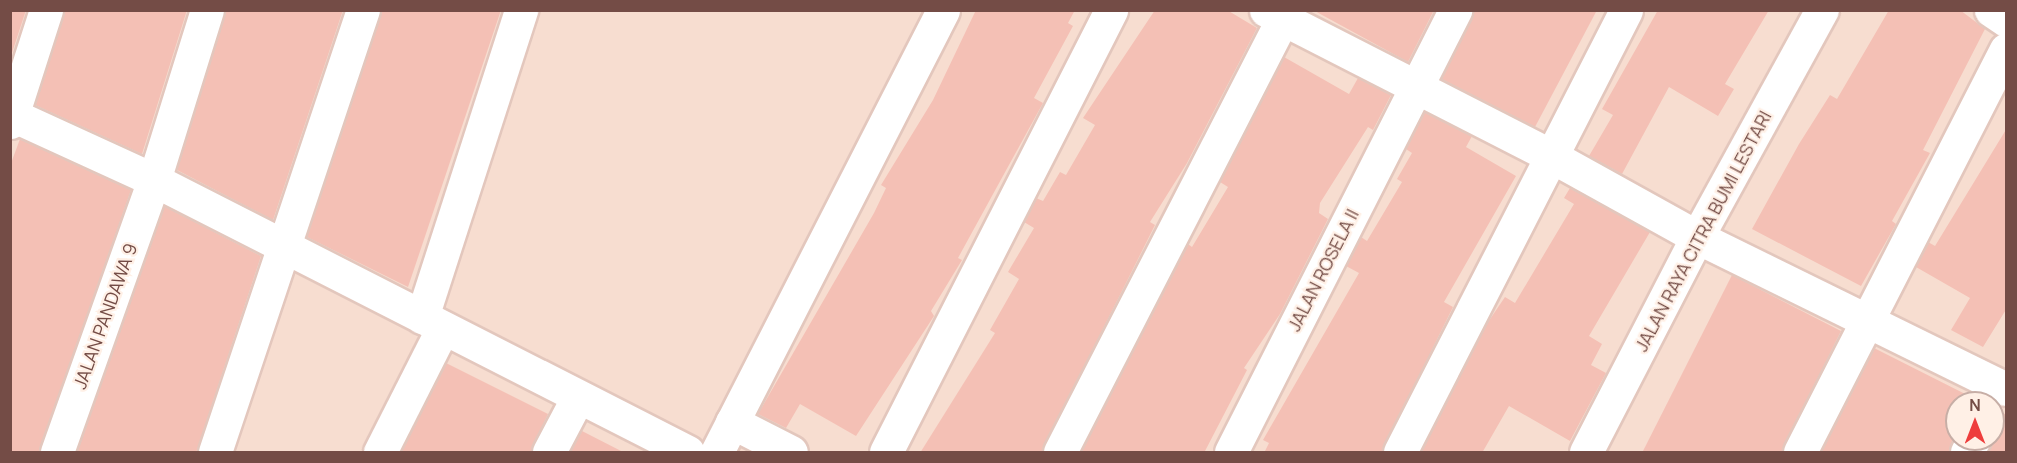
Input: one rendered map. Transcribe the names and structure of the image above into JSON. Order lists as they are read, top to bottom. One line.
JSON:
{"streets":{"street":["JALAN RAYA CITRA BUMI LESTARI","JALAN ROSELA II","JALAN PANDAWA 9"]},"north":"top"}
